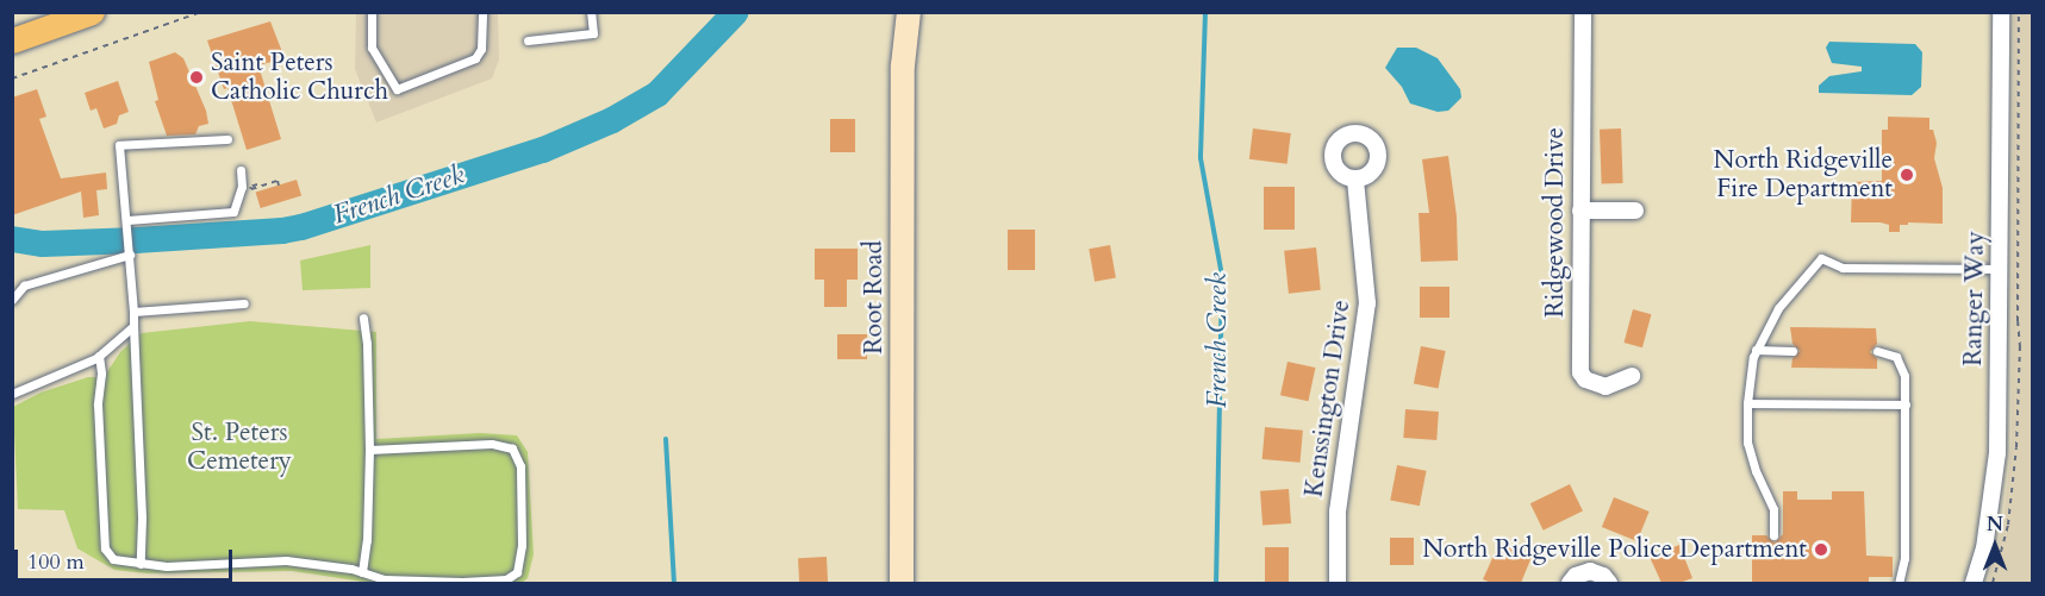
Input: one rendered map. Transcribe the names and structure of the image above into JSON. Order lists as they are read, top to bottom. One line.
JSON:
{"streets":{"street":["Ridgewood Drive","Root Road","Ranger Way","Kenssington Drive"]},"water":["French Creek"],"parks":["St. Peters Cemetery"],"places":["Saint Peters Catholic Church","North Ridgeville Fire Department","North Ridgeville Police Department"],"scale_bar":"100 m","north":"top"}
